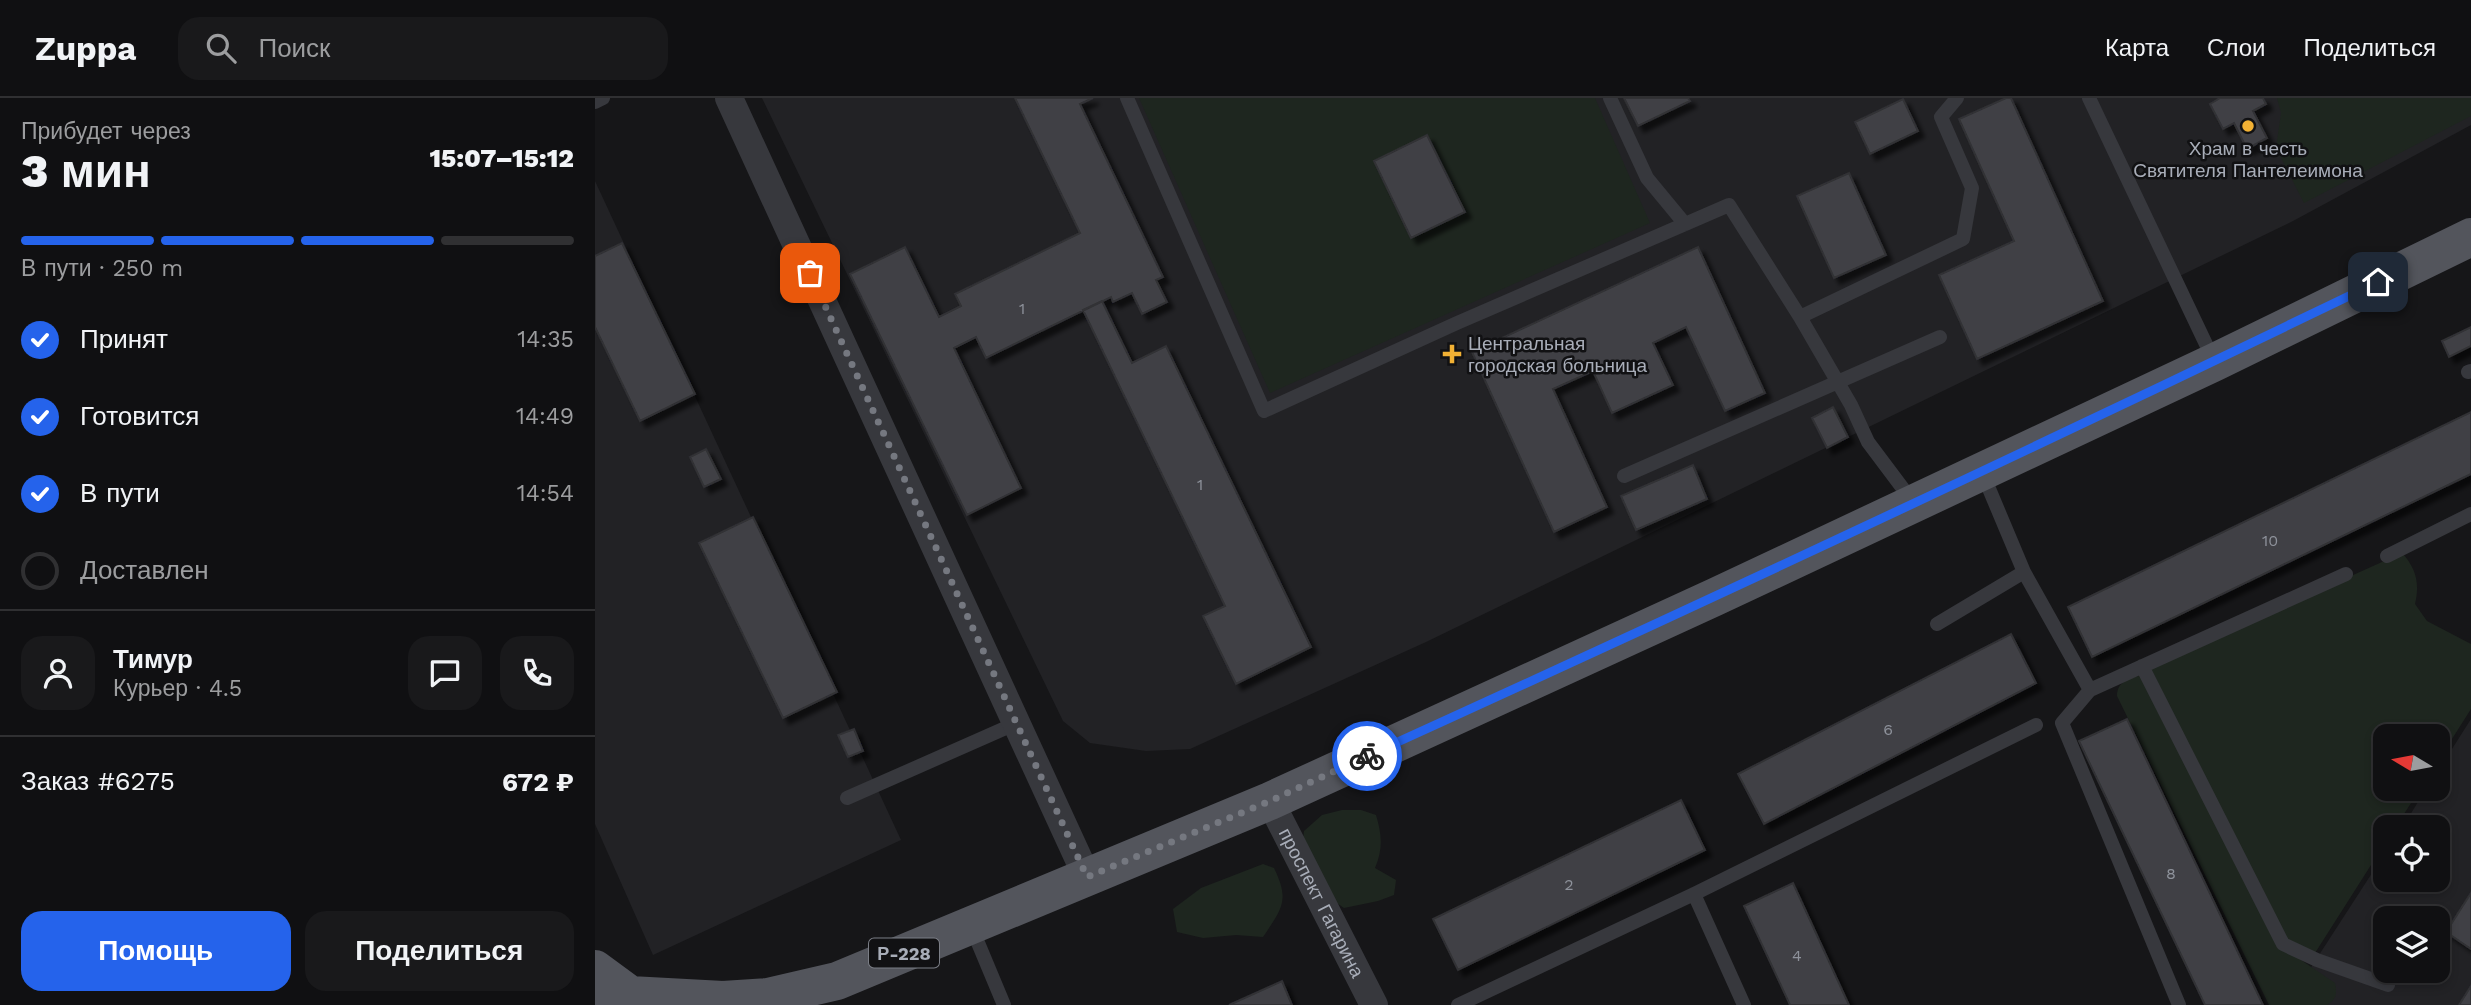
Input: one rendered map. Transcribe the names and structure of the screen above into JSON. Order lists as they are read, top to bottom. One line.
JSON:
{"streets":{"main road":["Р-228"],"street":["проспект Гагарина"]},"crossings":[["проспект Гагарина","Р-228"]],"places":{"other":["Храм в честь Святителя Пантелеимона"],"health":["Центральная городская больница"]},"house_numbers":["1","1","10","6","8","2","4"],"north":"left","page":{"header":"Zuppa","search":"Поиск","nav":["Карта","Слои","Поделиться"],"heading":["3 мин","Прибудет через","15:07–15:12"],"panel":["Тимур","Курьер · 4.5","Заказ #6275","672 ₽"],"bar":"В пути · 250 m","list":[["Принят","14:35"],["Готовится","14:49"],["В пути","14:54"],"Доставлен"],"buttons":["Помощь","Поделиться"]}}
